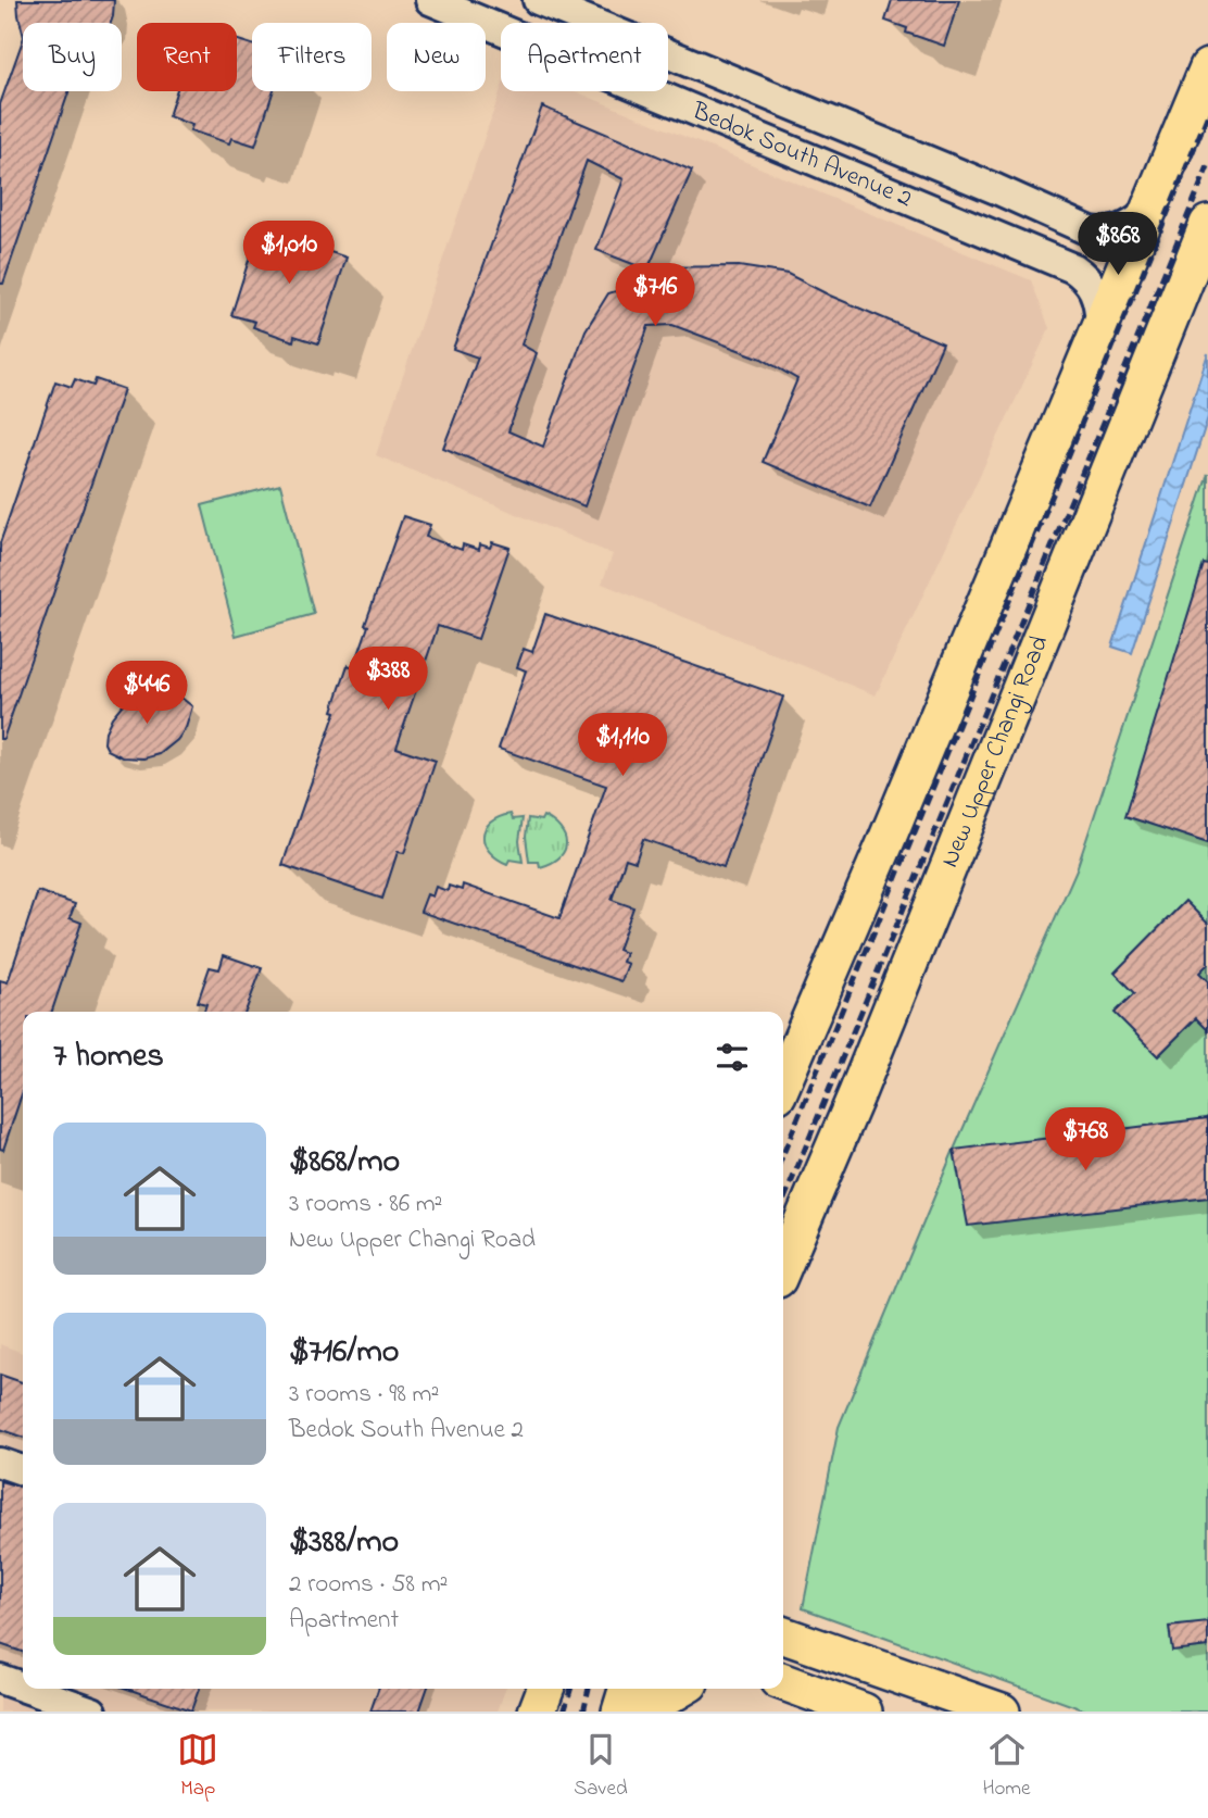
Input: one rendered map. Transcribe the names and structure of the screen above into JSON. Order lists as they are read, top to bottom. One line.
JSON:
{"streets":{"main road":["New Upper Changi Road"],"street":["Bedok South Avenue 2"]},"page":{"chip":["Buy","Rent","Filters","New","Apartment"],"price":["$868","$1,010","$716","$388","$446","$1,110","$768"],"heading":"7 homes","list":[{"name":"$868/mo","note":"3 rooms · 86 m² · New Upper Changi Road"},{"name":"$716/mo","note":"3 rooms · 98 m² · Bedok South Avenue 2"},{"name":"$388/mo","note":"2 rooms · 58 m² · Apartment"}],"tabs":["Map","Saved","Home"]}}
